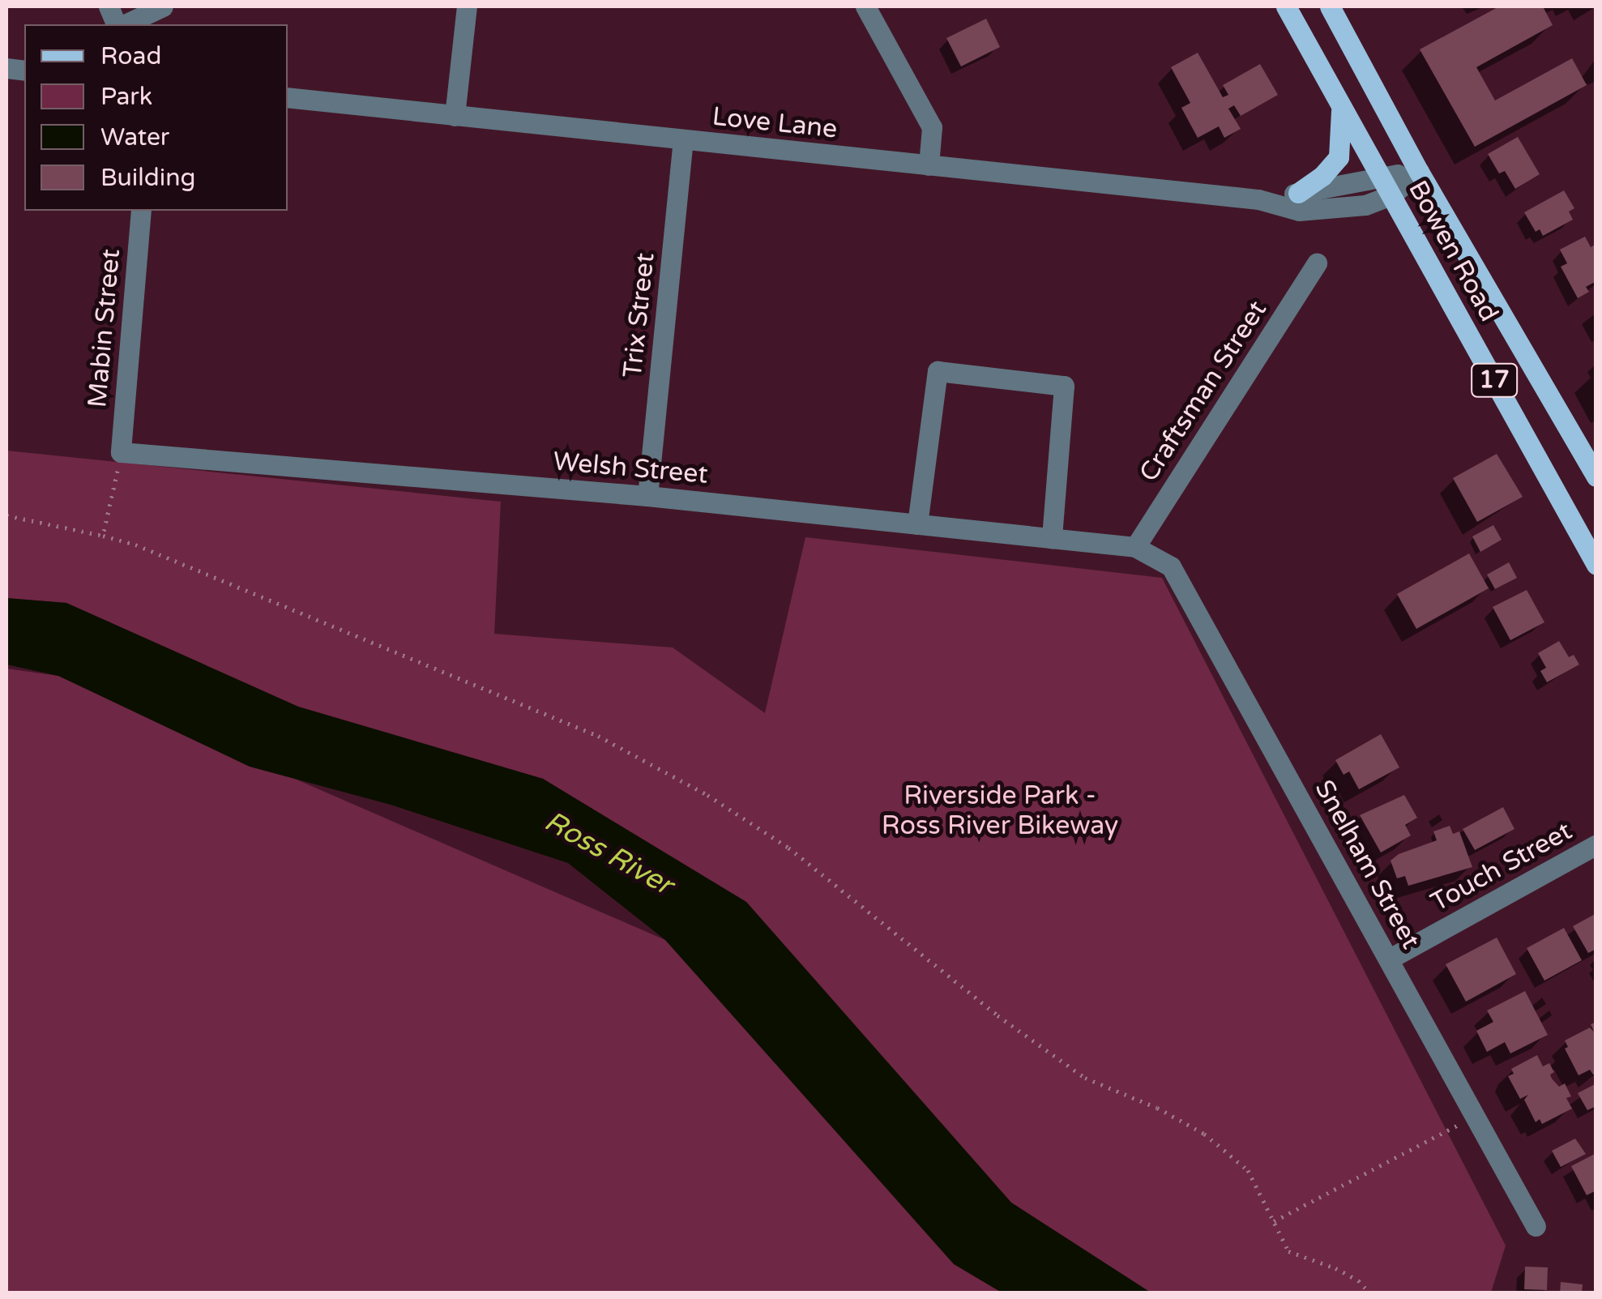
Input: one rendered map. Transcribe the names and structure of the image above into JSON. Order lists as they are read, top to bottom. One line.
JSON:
{"streets":{"main road":["Bowen Road","17"],"street":["Love Lane","Trix Street","Mabin Street","Craftsman Street","Welsh Street","Snelham Street","Touch Street"]},"crossings":[["Love Lane","Bowen Road"],["Love Lane","Trix Street"],["Trix Street","Welsh Street"],["Mabin Street","Welsh Street"],["Craftsman Street","Welsh Street"],["Craftsman Street","Snelham Street"],["Welsh Street","Snelham Street"],["Snelham Street","Touch Street"]],"water":["Ross River"],"parks":["Riverside Park - Ross River Bikeway"],"legend":["Road","Park","Water","Building"]}
